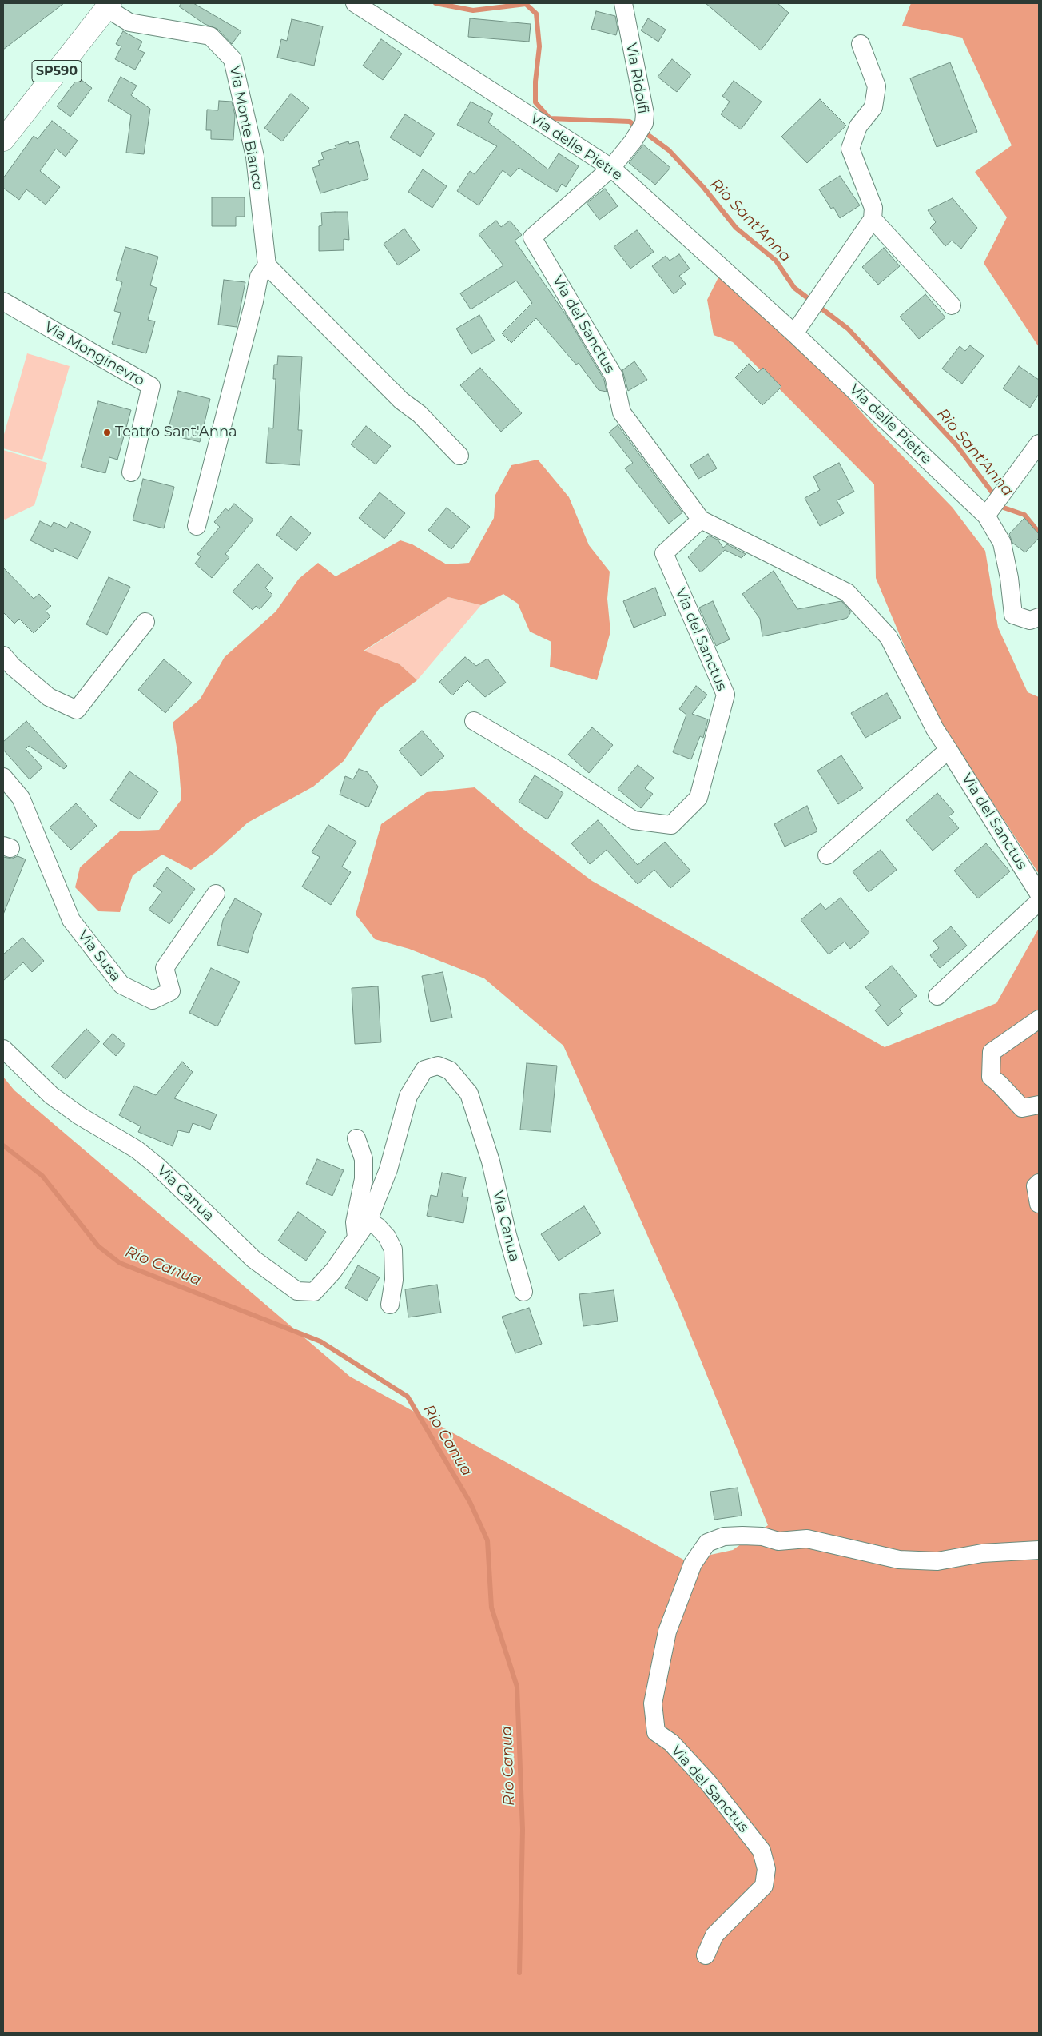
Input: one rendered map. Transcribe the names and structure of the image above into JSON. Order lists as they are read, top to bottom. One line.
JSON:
{"streets":{"main road":["SP590"],"street":["Via Ridolfi","Via Monte Bianco","Via delle Pietre","Via del Sanctus","Via Monginevro","Via Susa","Via Canua"]},"crossings":[["SP590","Via Monte Bianco"],["Via Ridolfi","Via delle Pietre"],["Via Ridolfi","Via del Sanctus"],["Via delle Pietre","Via del Sanctus"]],"water":["Rio Sant'Anna","Rio Canua"],"places":["Teatro Sant'Anna"]}
